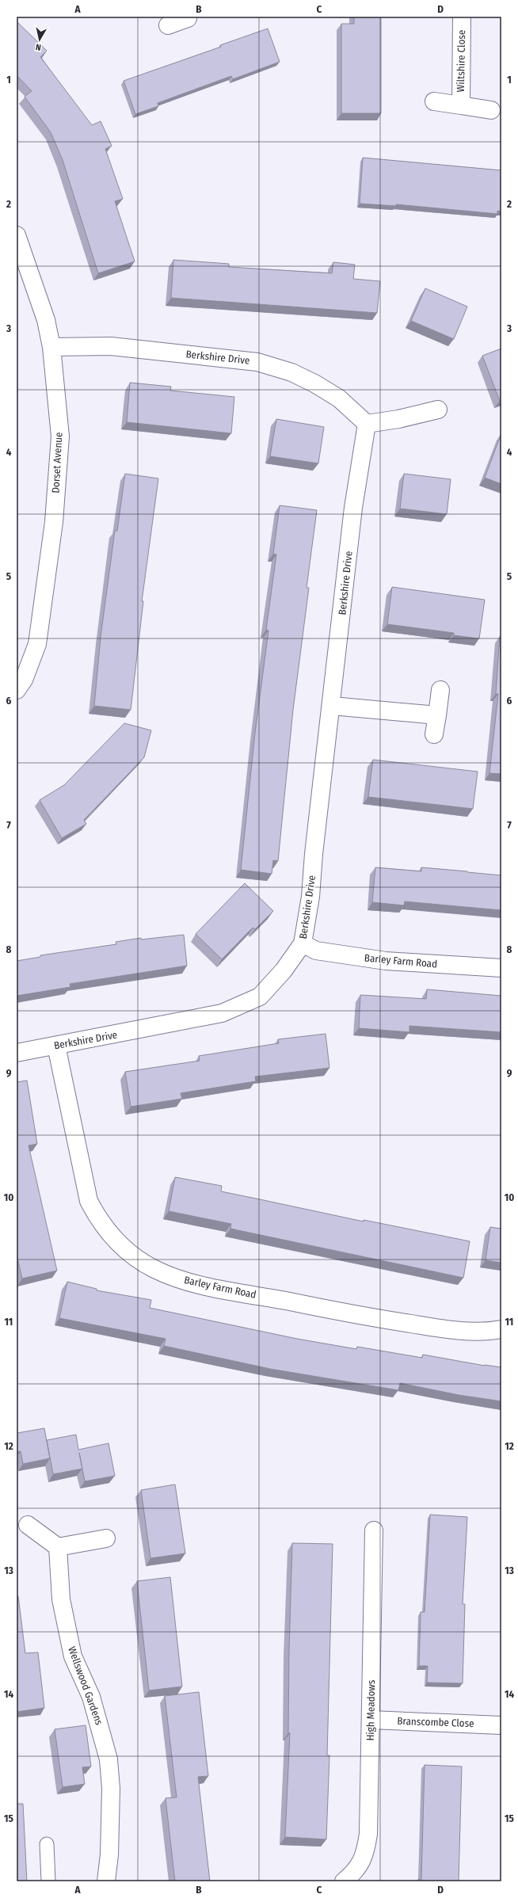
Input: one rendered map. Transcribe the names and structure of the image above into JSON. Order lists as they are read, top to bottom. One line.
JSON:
{"streets":{"street":["Wiltshire Close","Berkshire Drive","Dorset Avenue","Barley Farm Road","Wellswood Gardens","High Meadows","Branscombe Close"]},"crossings":[["Berkshire Drive","Dorset Avenue"],["Berkshire Drive","Barley Farm Road"],["High Meadows","Branscombe Close"]],"north":"bottom","grid":{"columns":["A","B","C","D"],"rows":["1","2","3","4","5","6","7","8","9","10","11","12","13","14","15"]}}
